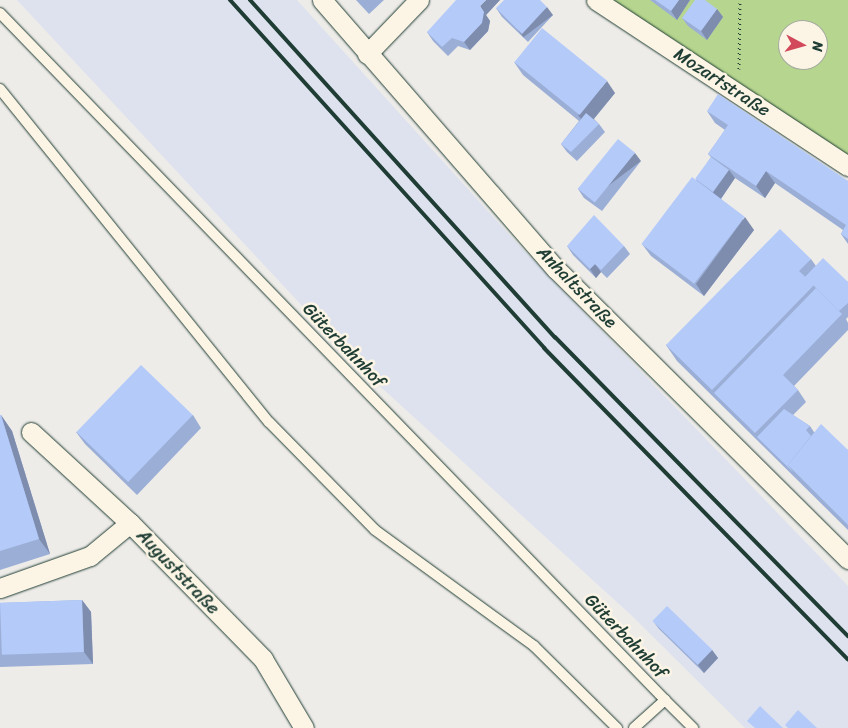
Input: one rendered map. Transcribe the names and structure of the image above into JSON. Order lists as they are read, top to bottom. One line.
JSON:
{"streets":{"street":["Mozartstraße","Anhaltstraße","Auguststraße"],"lane":["Güterbahnhof"]},"north":"right"}
